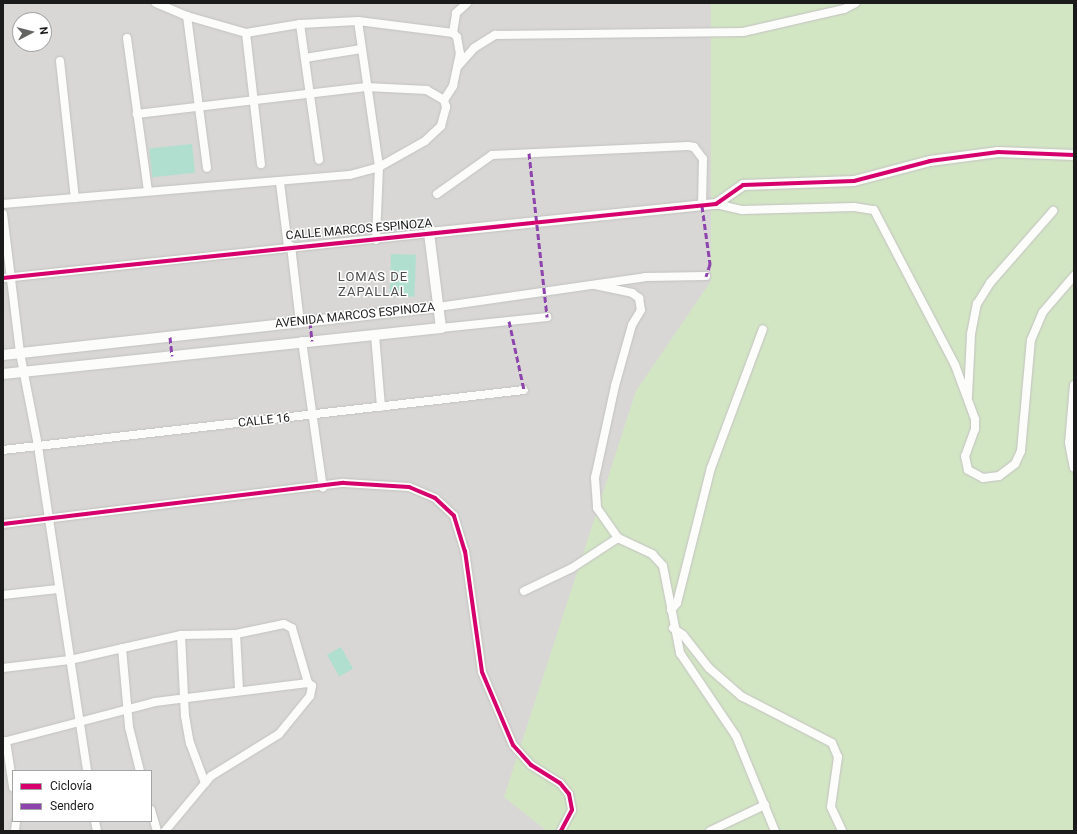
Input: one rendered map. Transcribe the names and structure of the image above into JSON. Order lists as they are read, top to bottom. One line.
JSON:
{"streets":{"street":["CALLE MARCOS ESPINOZA","AVENIDA MARCOS ESPINOZA","CALLE 16"]},"districts":["LOMAS DE ZAPALLAL"],"legend":["Ciclovía","Sendero"],"north":"right"}
